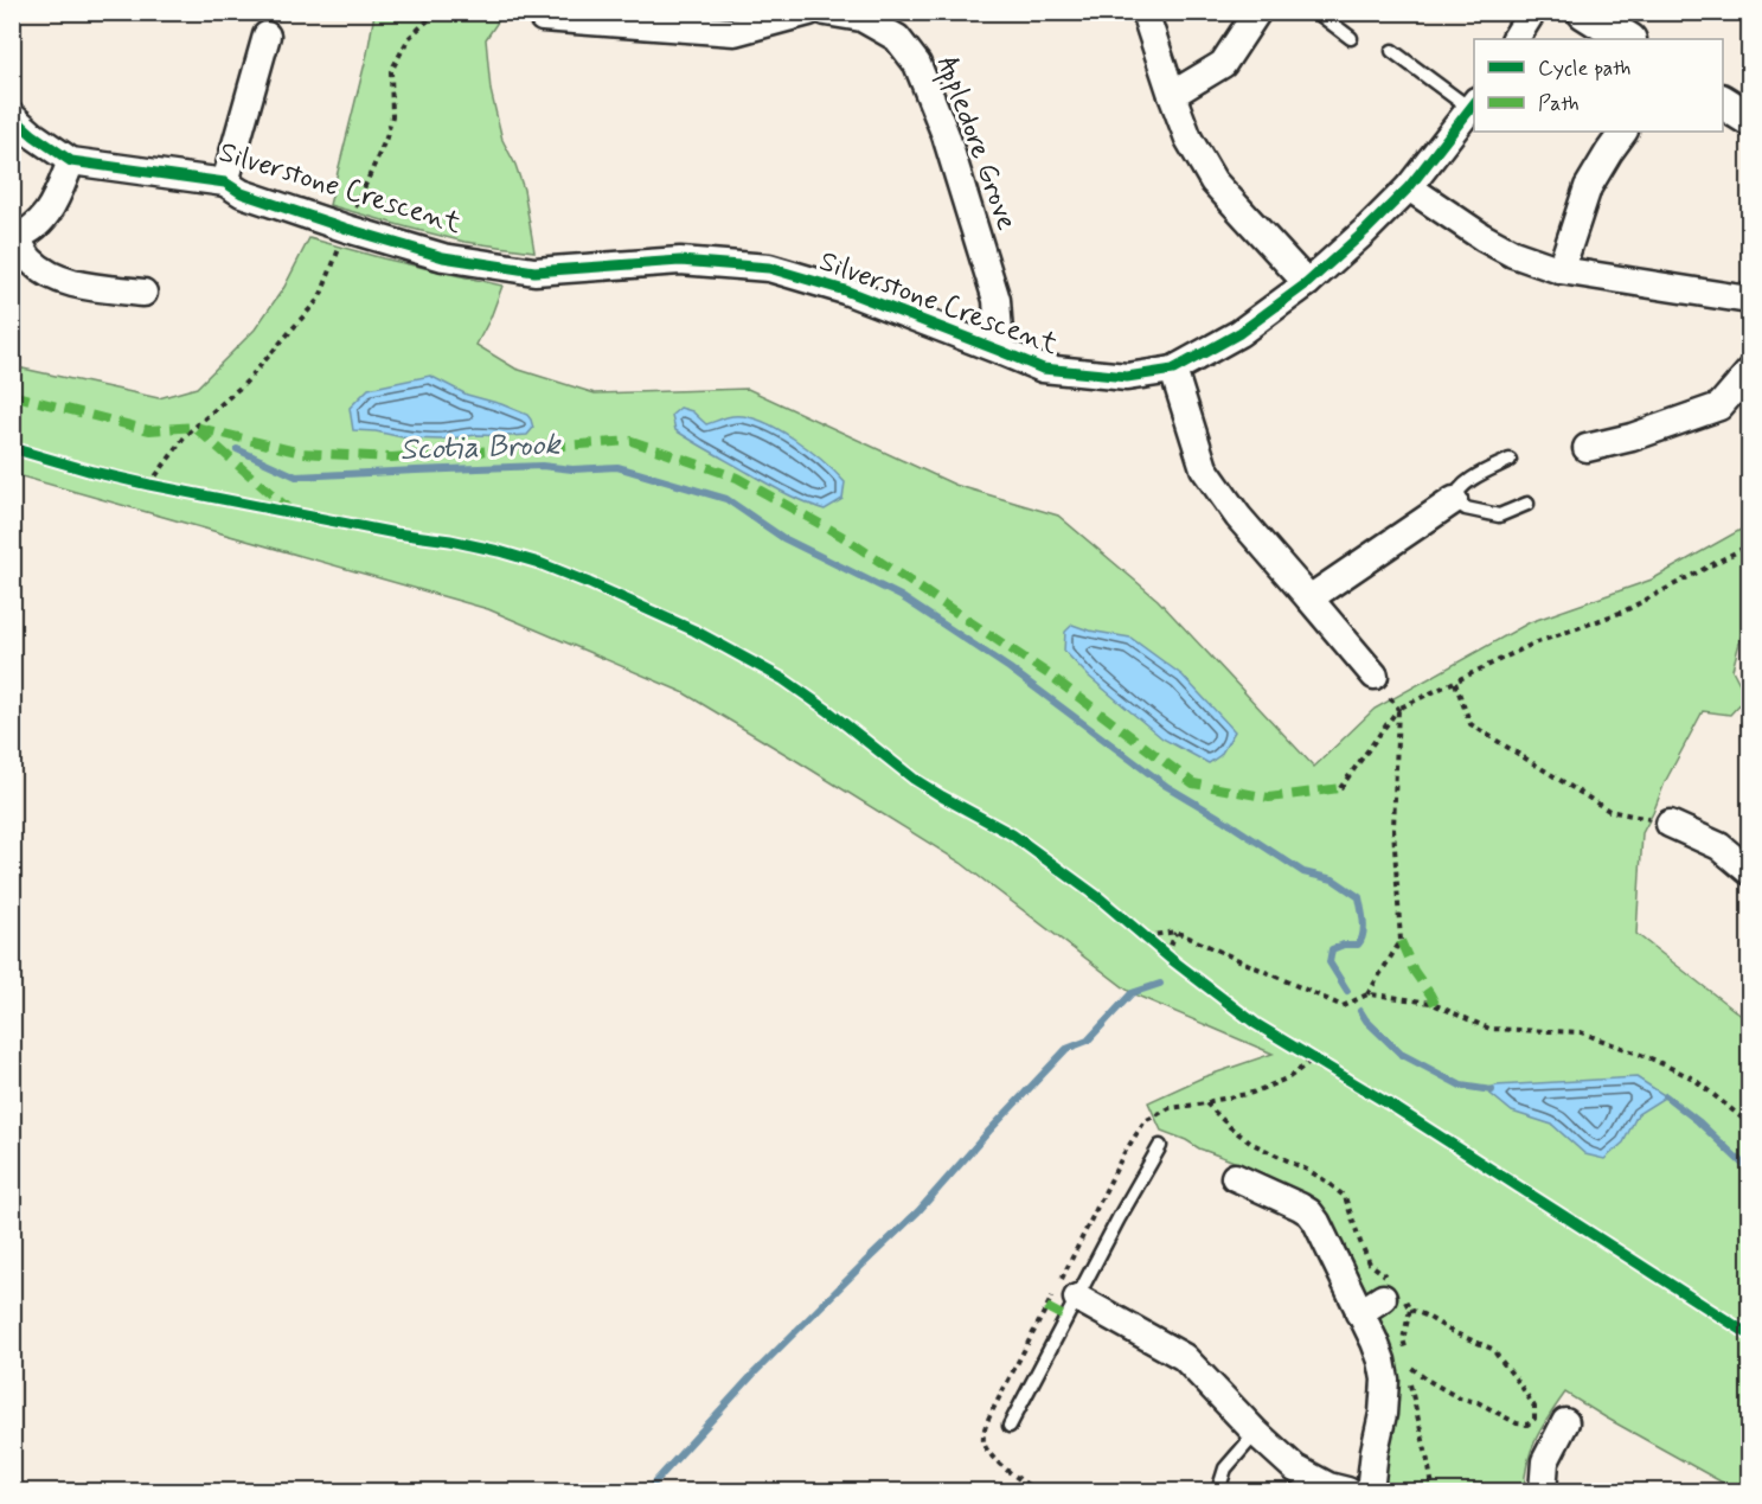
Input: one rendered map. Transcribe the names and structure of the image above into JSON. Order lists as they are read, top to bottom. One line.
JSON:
{"streets":{"street":["Appledore Grove","Silverstone Crescent"]},"crossings":[["Appledore Grove","Silverstone Crescent"]],"water":["Scotia Brook"],"legend":["Cycle path","Path"]}
